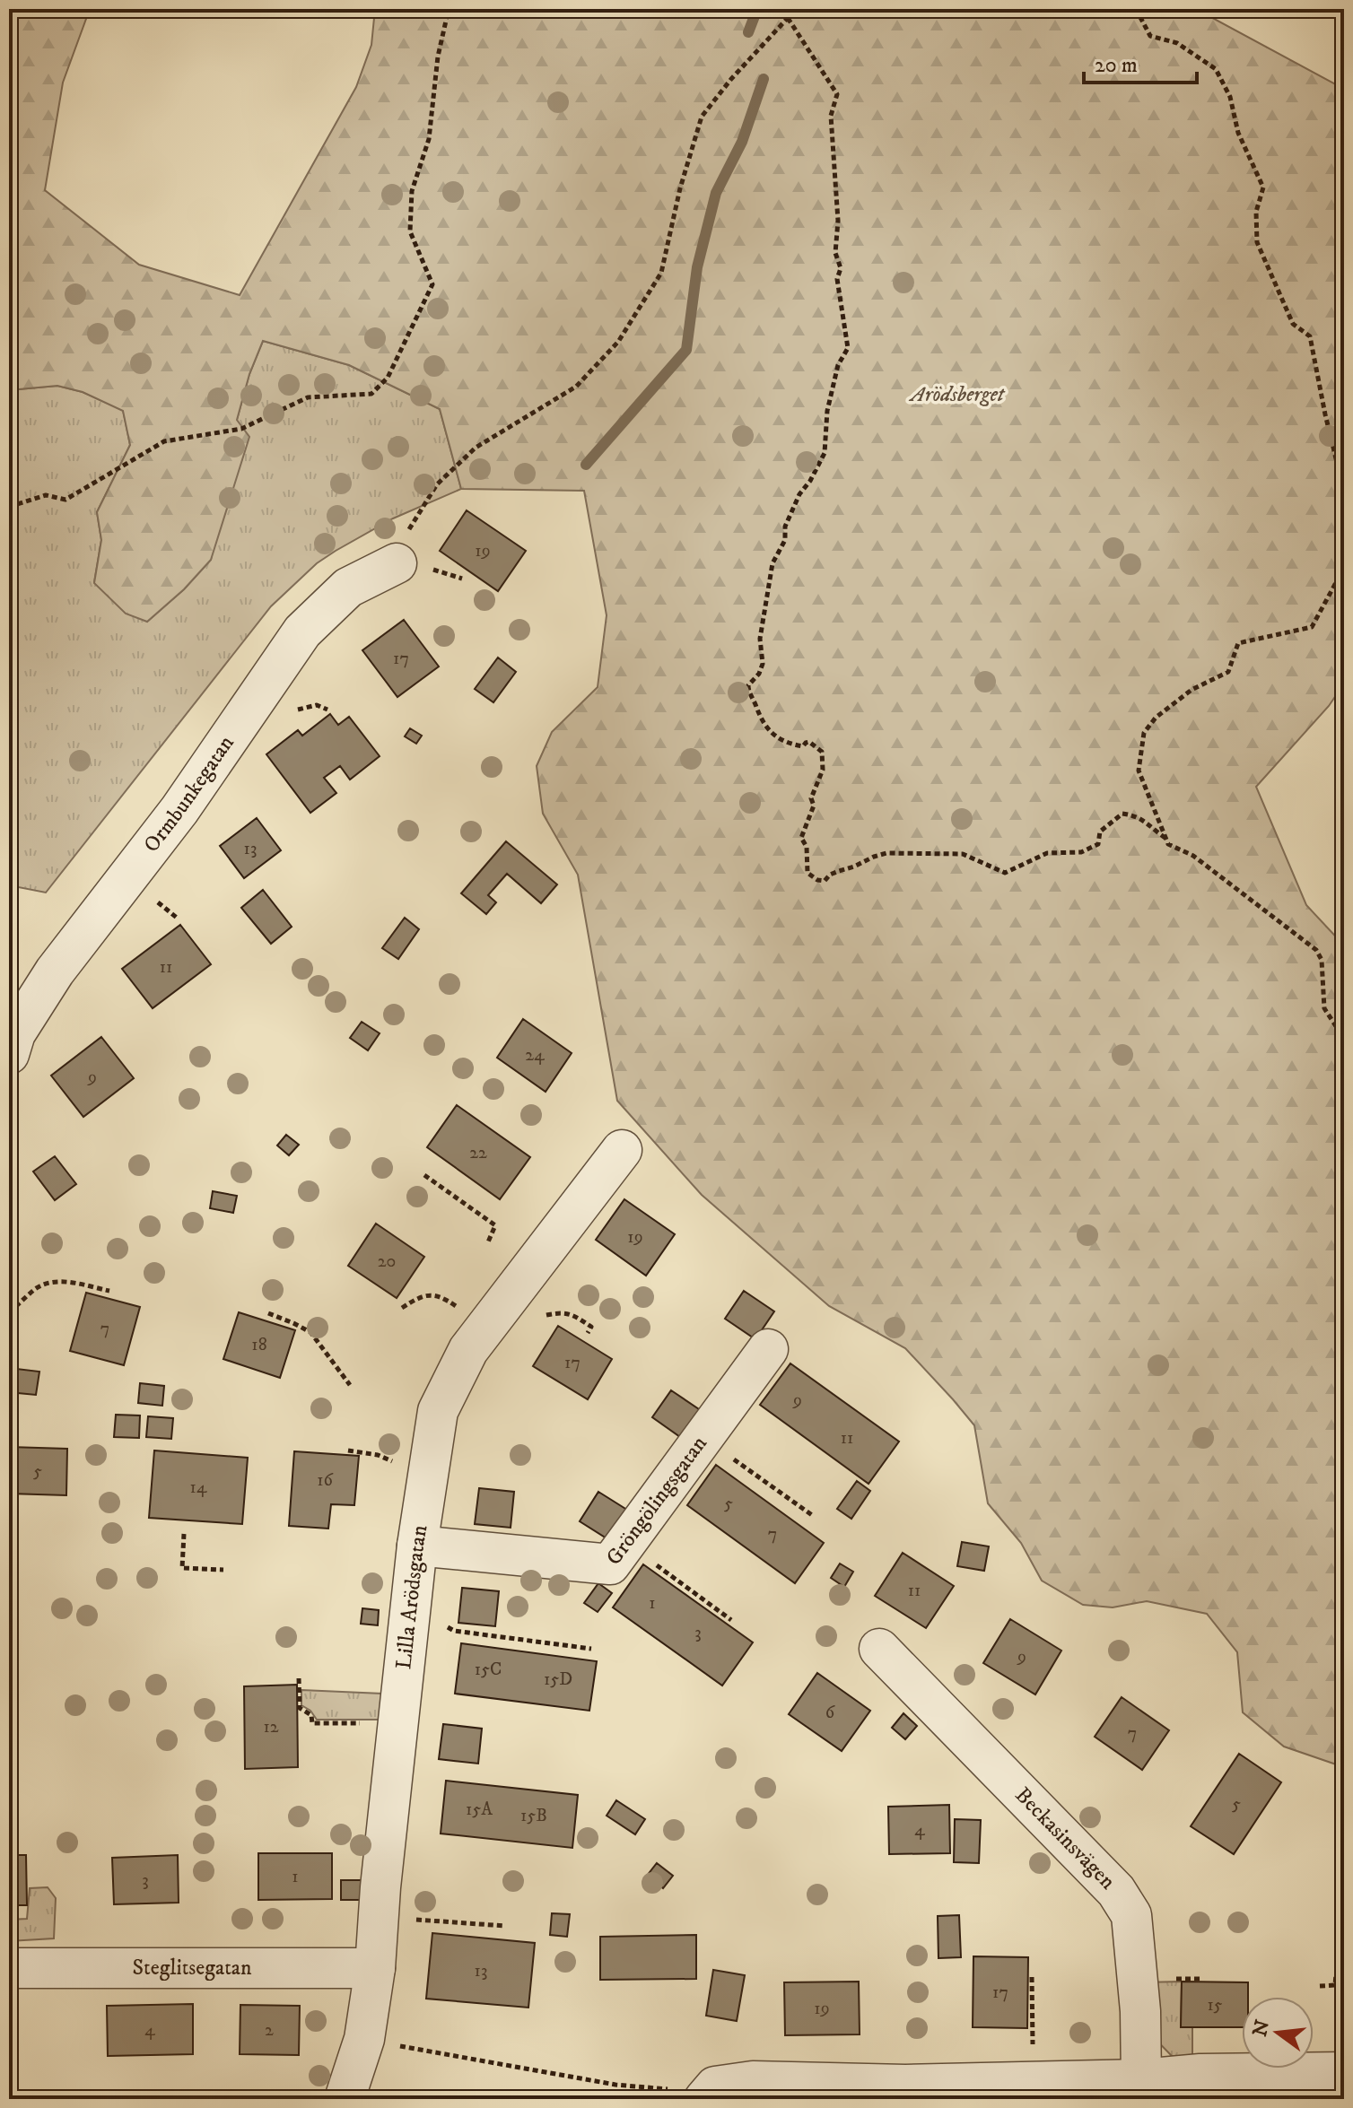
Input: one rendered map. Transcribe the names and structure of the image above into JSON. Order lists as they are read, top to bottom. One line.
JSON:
{"streets":{"street":["Ormbunkegatan","Gröngölingsgatan","Lilla Arödsgatan","Beckasinsvägen","Steglitsegatan"]},"crossings":[["Gröngölingsgatan","Lilla Arödsgatan"],["Lilla Arödsgatan","Steglitsegatan"]],"parks":["Arödsberget"],"house_numbers":["19","17","13","11","24","9","22","19","20","7","18","17","9","11","5","16","14","5","7","11","1","3","9","15C","15D","6","12","7","5","15A","15B","4","1","3","13","17","15","19","4","2"],"scale_bar":"20 m","north":"left"}
